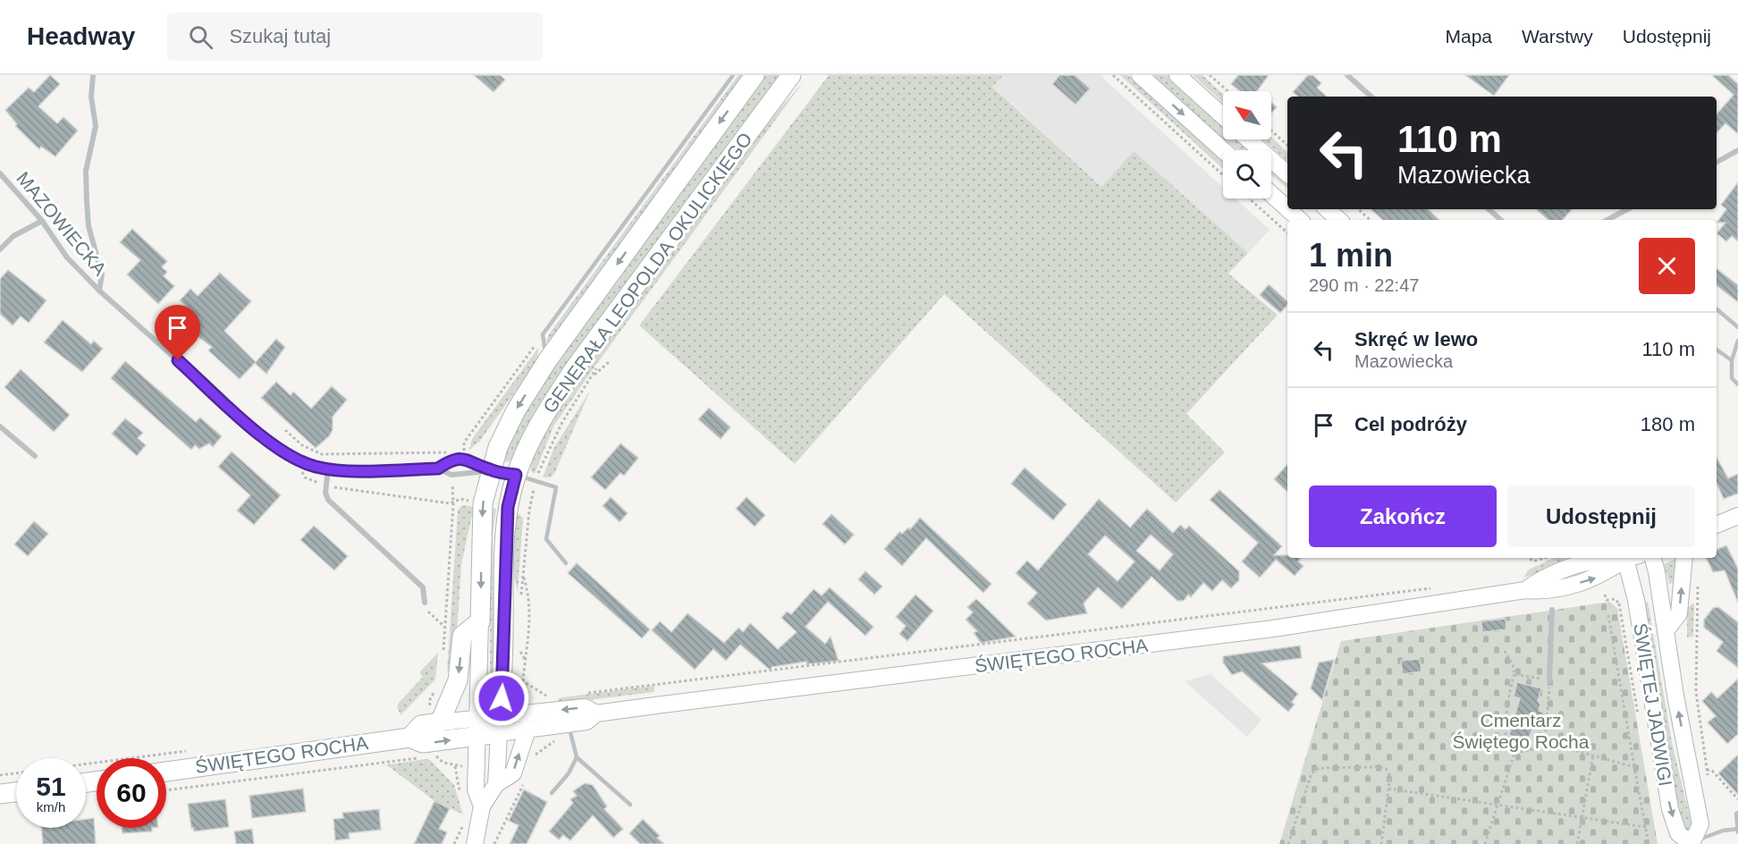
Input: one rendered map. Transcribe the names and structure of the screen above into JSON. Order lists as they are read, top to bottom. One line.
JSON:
{"streets":{"main road":["GENERAŁA LEOPOLDA OKULICKIEGO","ŚWIĘTEGO ROCHA"],"street":["MAZOWIECKA","ŚWIĘTEJ JADWIGI"]},"crossings":[["GENERAŁA LEOPOLDA OKULICKIEGO","ŚWIĘTEGO ROCHA"]],"parks":["Cmentarz Świętego Rocha"],"north":"top left","page":{"header":"Headway","search":"Szukaj tutaj","nav":["Mapa","Warstwy","Udostępnij"],"turn":["110 m","Mazowiecka"],"heading":["1 min","290 m · 22:47"],"list":[{"name":"Skręć w lewo","note":"Mazowiecka","value":"110 m"},{"name":"Cel podróży","value":"180 m"}],"buttons":["Zakończ","Udostępnij"],"speed":"51 km/h","limit":"60"}}
